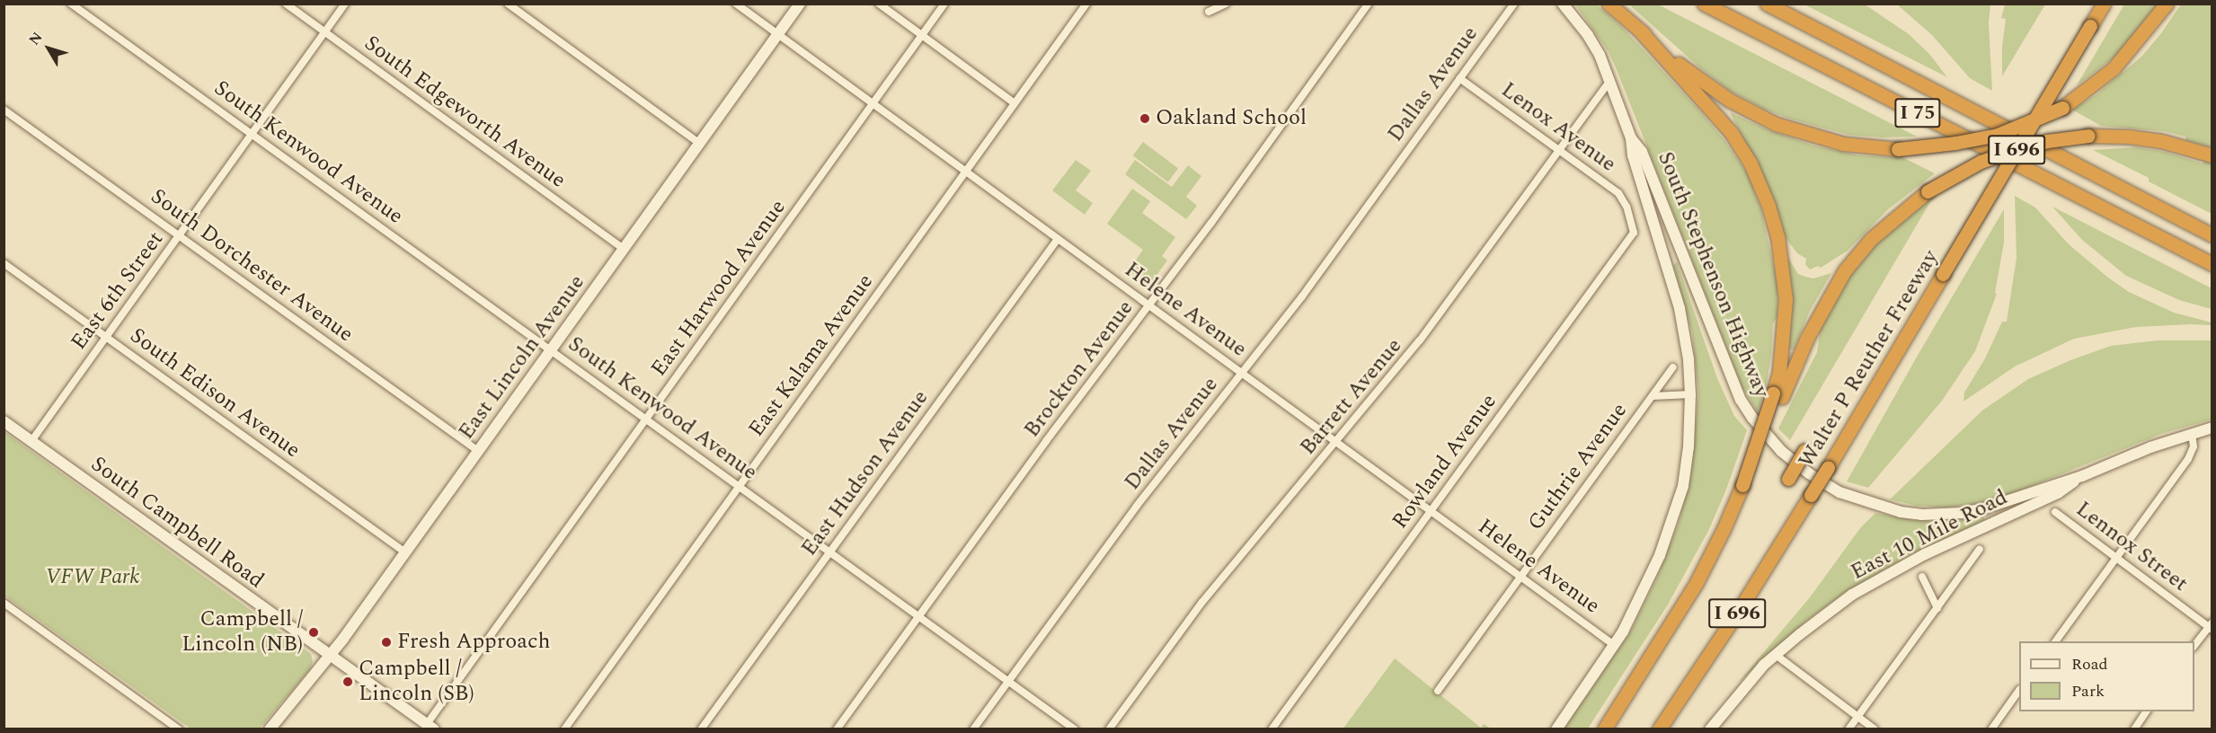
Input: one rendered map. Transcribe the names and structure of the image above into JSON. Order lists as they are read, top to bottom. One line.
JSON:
{"streets":{"highway":["I 75","I 696","Walter P Reuther Freeway"],"main road":["South Stephenson Highway","East Lincoln Avenue","South Campbell Road","East 10 Mile Road"],"street":["Dallas Avenue","South Edgeworth Avenue","Lenox Avenue","South Kenwood Avenue","South Dorchester Avenue","East Harwood Avenue","East 6th Street","Helene Avenue","East Kalama Avenue","Brockton Avenue","South Edison Avenue","Barrett Avenue","Rowland Avenue","Guthrie Avenue","East Hudson Avenue","Lennox Street"]},"crossings":[["Dallas Avenue","Lenox Avenue"],["Dallas Avenue","South Kenwood Avenue"],["Dallas Avenue","Helene Avenue"],["South Edgeworth Avenue","East 6th Street"],["South Edgeworth Avenue","East Lincoln Avenue"],["Lenox Avenue","Barrett Avenue"],["Lenox Avenue","Rowland Avenue"],["South Kenwood Avenue","East Harwood Avenue"],["South Kenwood Avenue","East 6th Street"],["South Kenwood Avenue","East Kalama Avenue"],["South Kenwood Avenue","East Lincoln Avenue"],["South Kenwood Avenue","Brockton Avenue"],["South Kenwood Avenue","East Hudson Avenue"],["South Dorchester Avenue","East 6th Street"],["South Dorchester Avenue","East Lincoln Avenue"],["South Stephenson Highway","Barrett Avenue"],["South Stephenson Highway","Guthrie Avenue"],["South Stephenson Highway","East 10 Mile Road"],["East Harwood Avenue","Helene Avenue"],["East Harwood Avenue","South Campbell Road"],["East 6th Street","South Edison Avenue"],["East 6th Street","South Campbell Road"],["Helene Avenue","East Kalama Avenue"],["Helene Avenue","East Lincoln Avenue"],["Helene Avenue","Brockton Avenue"],["Helene Avenue","Barrett Avenue"],["Helene Avenue","Rowland Avenue"],["Helene Avenue","Guthrie Avenue"],["Helene Avenue","East Hudson Avenue"],["East Lincoln Avenue","South Edison Avenue"],["East Lincoln Avenue","South Campbell Road"]],"parks":["VFW Park"],"places":["Oakland School","Campbell / Lincoln (NB)","Fresh Approach","Campbell / Lincoln (SB)"],"legend":["Road","Park"],"north":"top left"}
